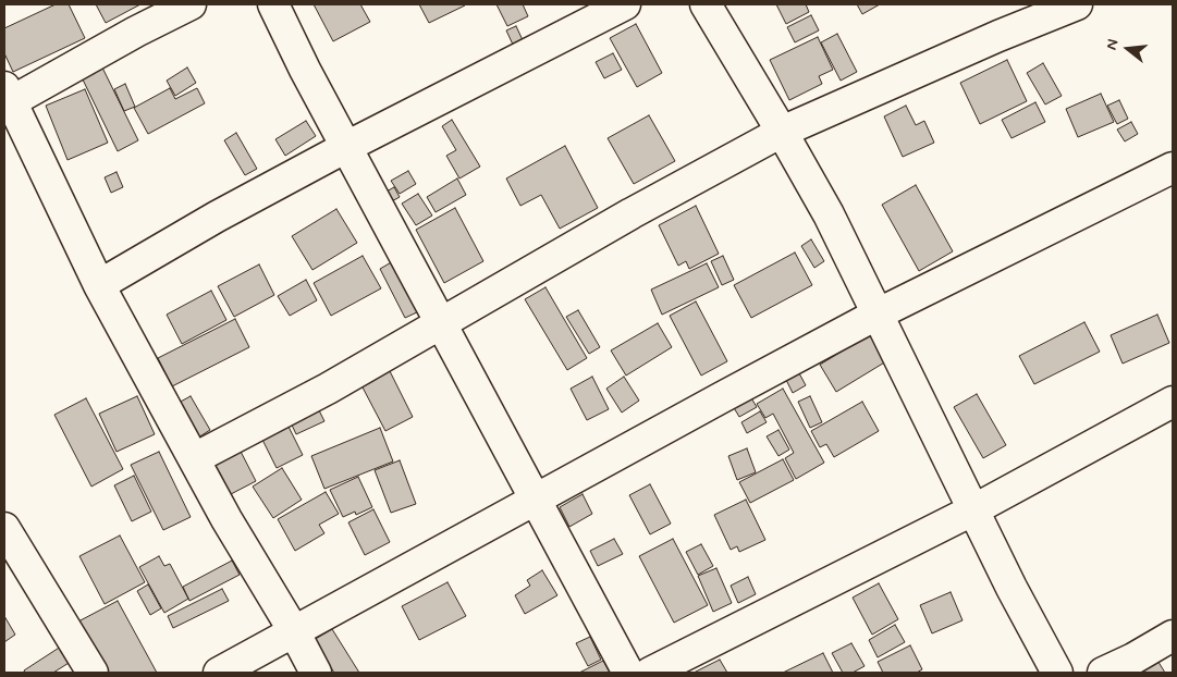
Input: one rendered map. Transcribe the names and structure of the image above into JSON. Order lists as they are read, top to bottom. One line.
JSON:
{"north":"left"}
